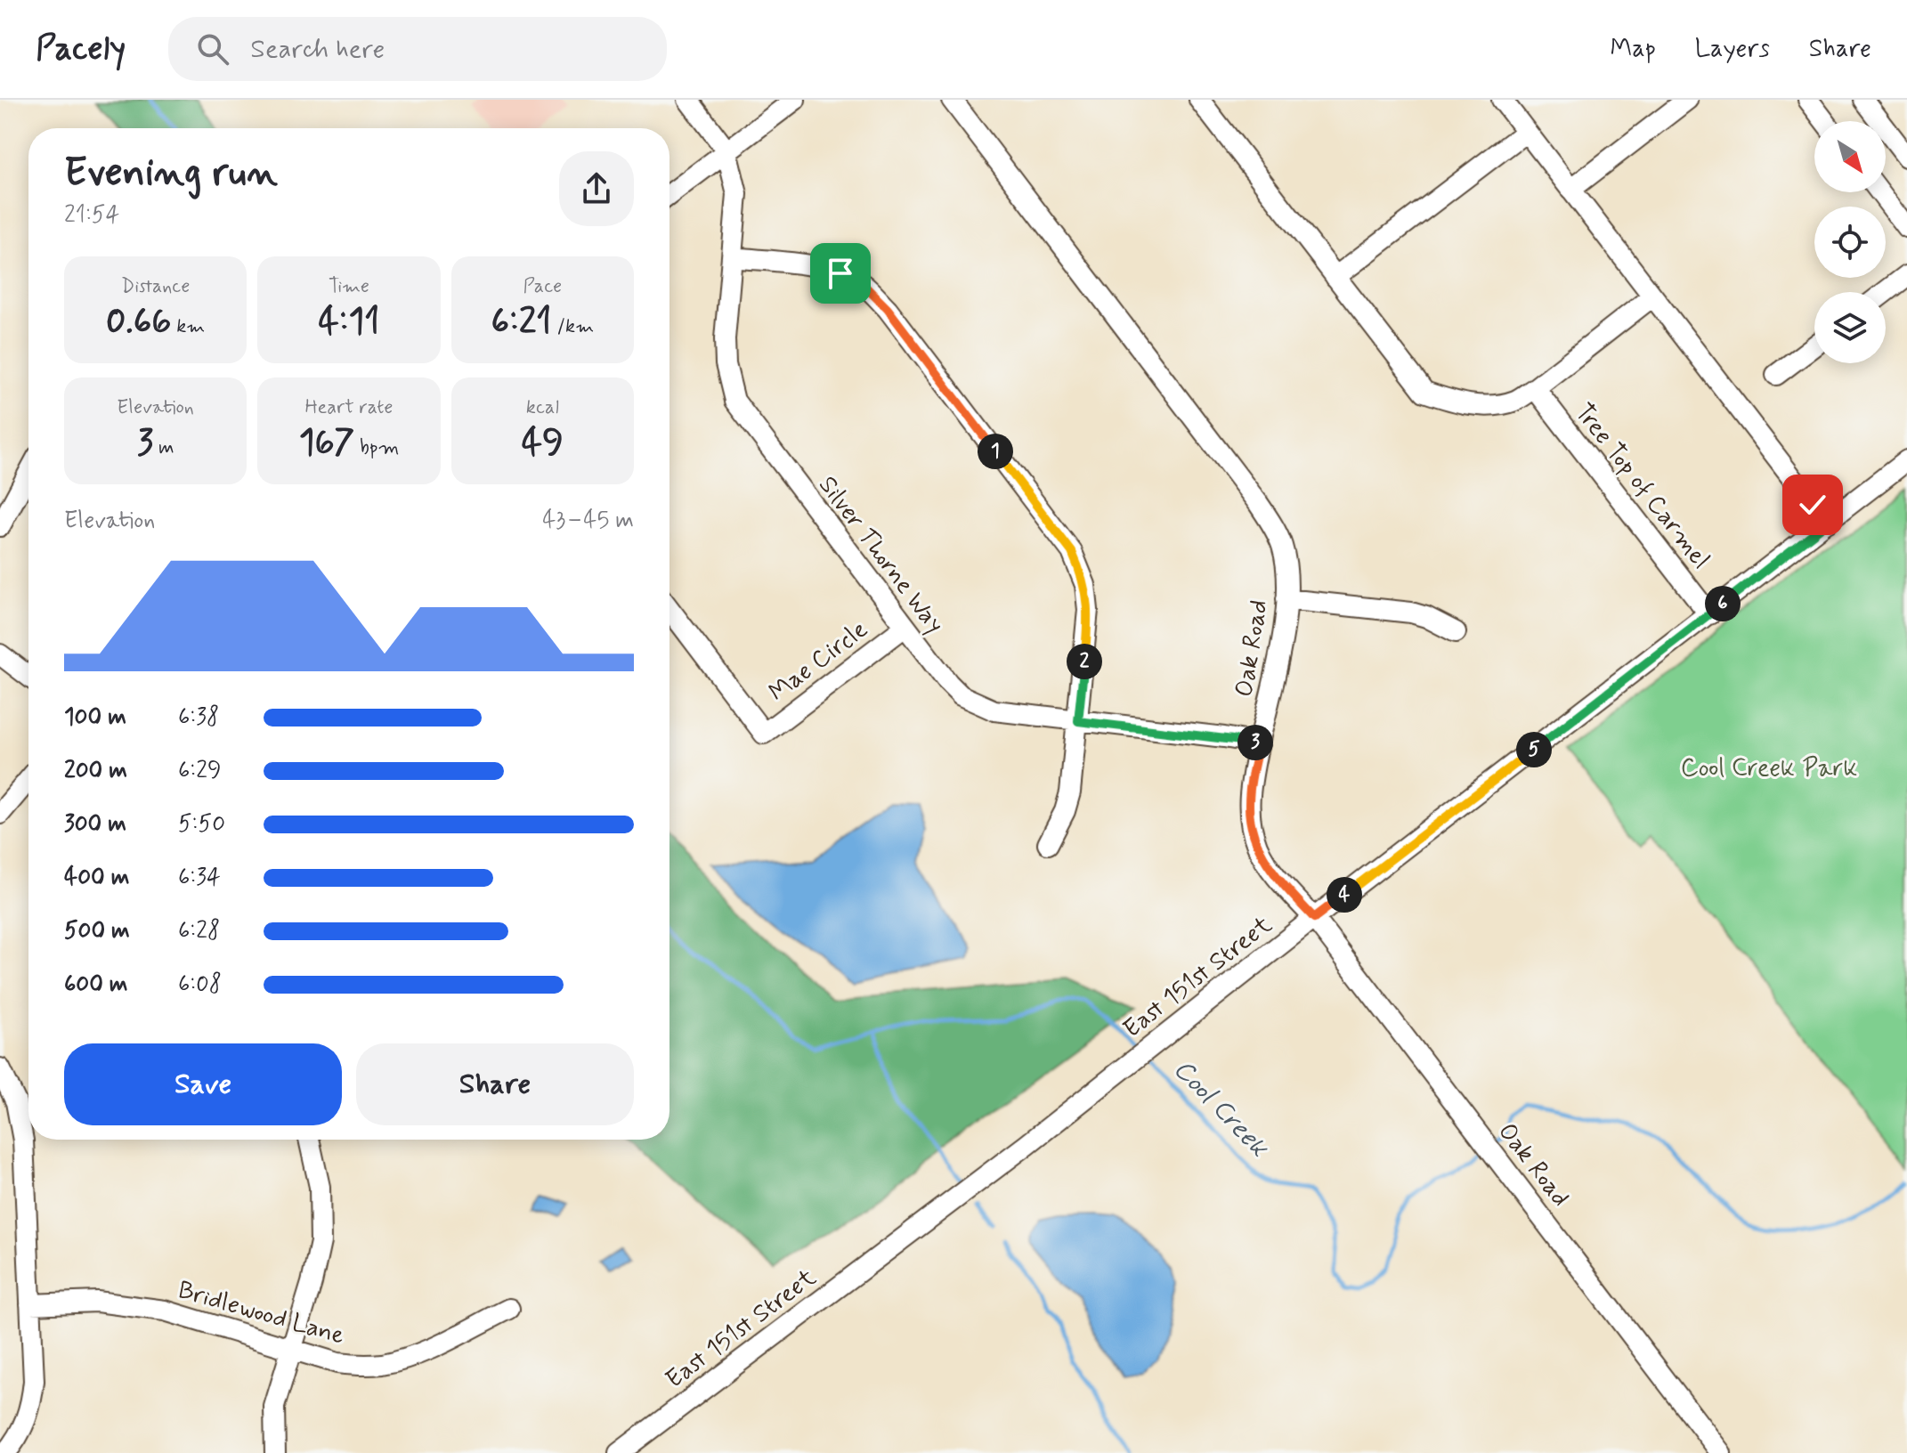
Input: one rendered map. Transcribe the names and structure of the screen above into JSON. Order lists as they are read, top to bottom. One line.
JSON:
{"streets":{"street":["Tree Top of Carmel","Silver Thorne Way","Oak Road","Mae Circle","East 151st Street","Bridlewood Lane"]},"crossings":[["Tree Top of Carmel","East 151st Street"],["Silver Thorne Way","Oak Road"],["Silver Thorne Way","Mae Circle"],["Oak Road","East 151st Street"]],"water":["Cool Creek"],"parks":["Cool Creek Park"],"north":"bottom right","page":{"header":"Pacely","search":"Search here","nav":["Map","Layers","Share"],"heading":["Evening run","21:54"],"stats":[["Distance","0.66 km"],["Time","4:11"],["Pace","6:21 /km"],["Elevation","3 m"],["Heart rate","167 bpm"],["kcal","49"]],"pins":["1","6","2","3","5","4"],"chart":["Elevation","43–45 m"],"list":[{"name":"100 m","note":"6:38"},{"name":"200 m","note":"6:29"},{"name":"300 m","note":"5:50"},{"name":"400 m","note":"6:34"},{"name":"500 m","note":"6:28"},{"name":"600 m","note":"6:08"}],"buttons":["Save","Share"]}}
